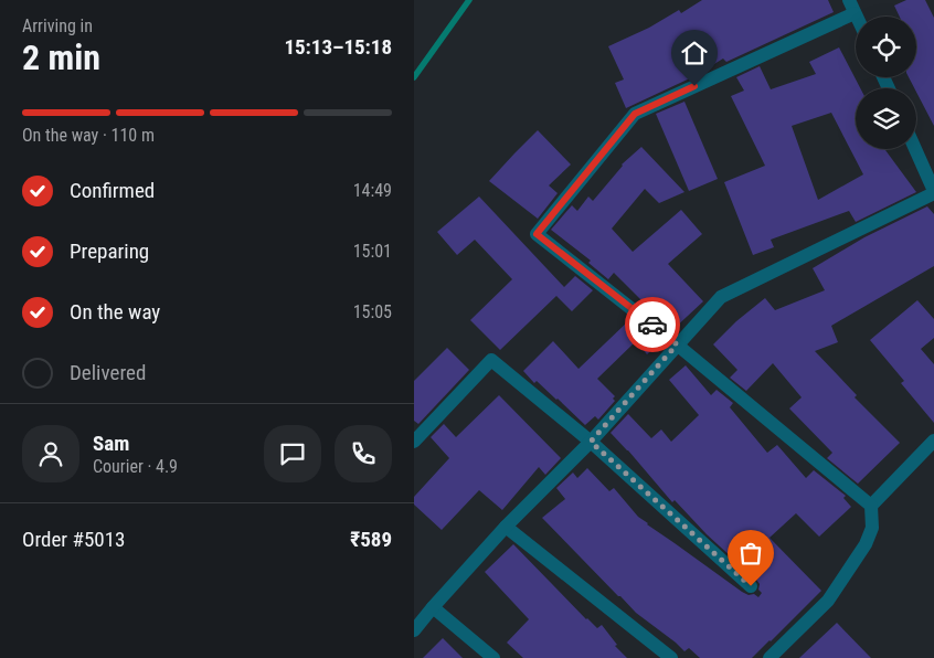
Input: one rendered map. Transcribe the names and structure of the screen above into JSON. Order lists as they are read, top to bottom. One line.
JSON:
{"page":{"heading":["2 min","Arriving in","15:13–15:18"],"panel":["Sam","Courier · 4.9","Order #5013","₹589"],"bar":"On the way · 110 m","list":[["Confirmed","14:49"],["Preparing","15:01"],["On the way","15:05"],"Delivered"]}}
